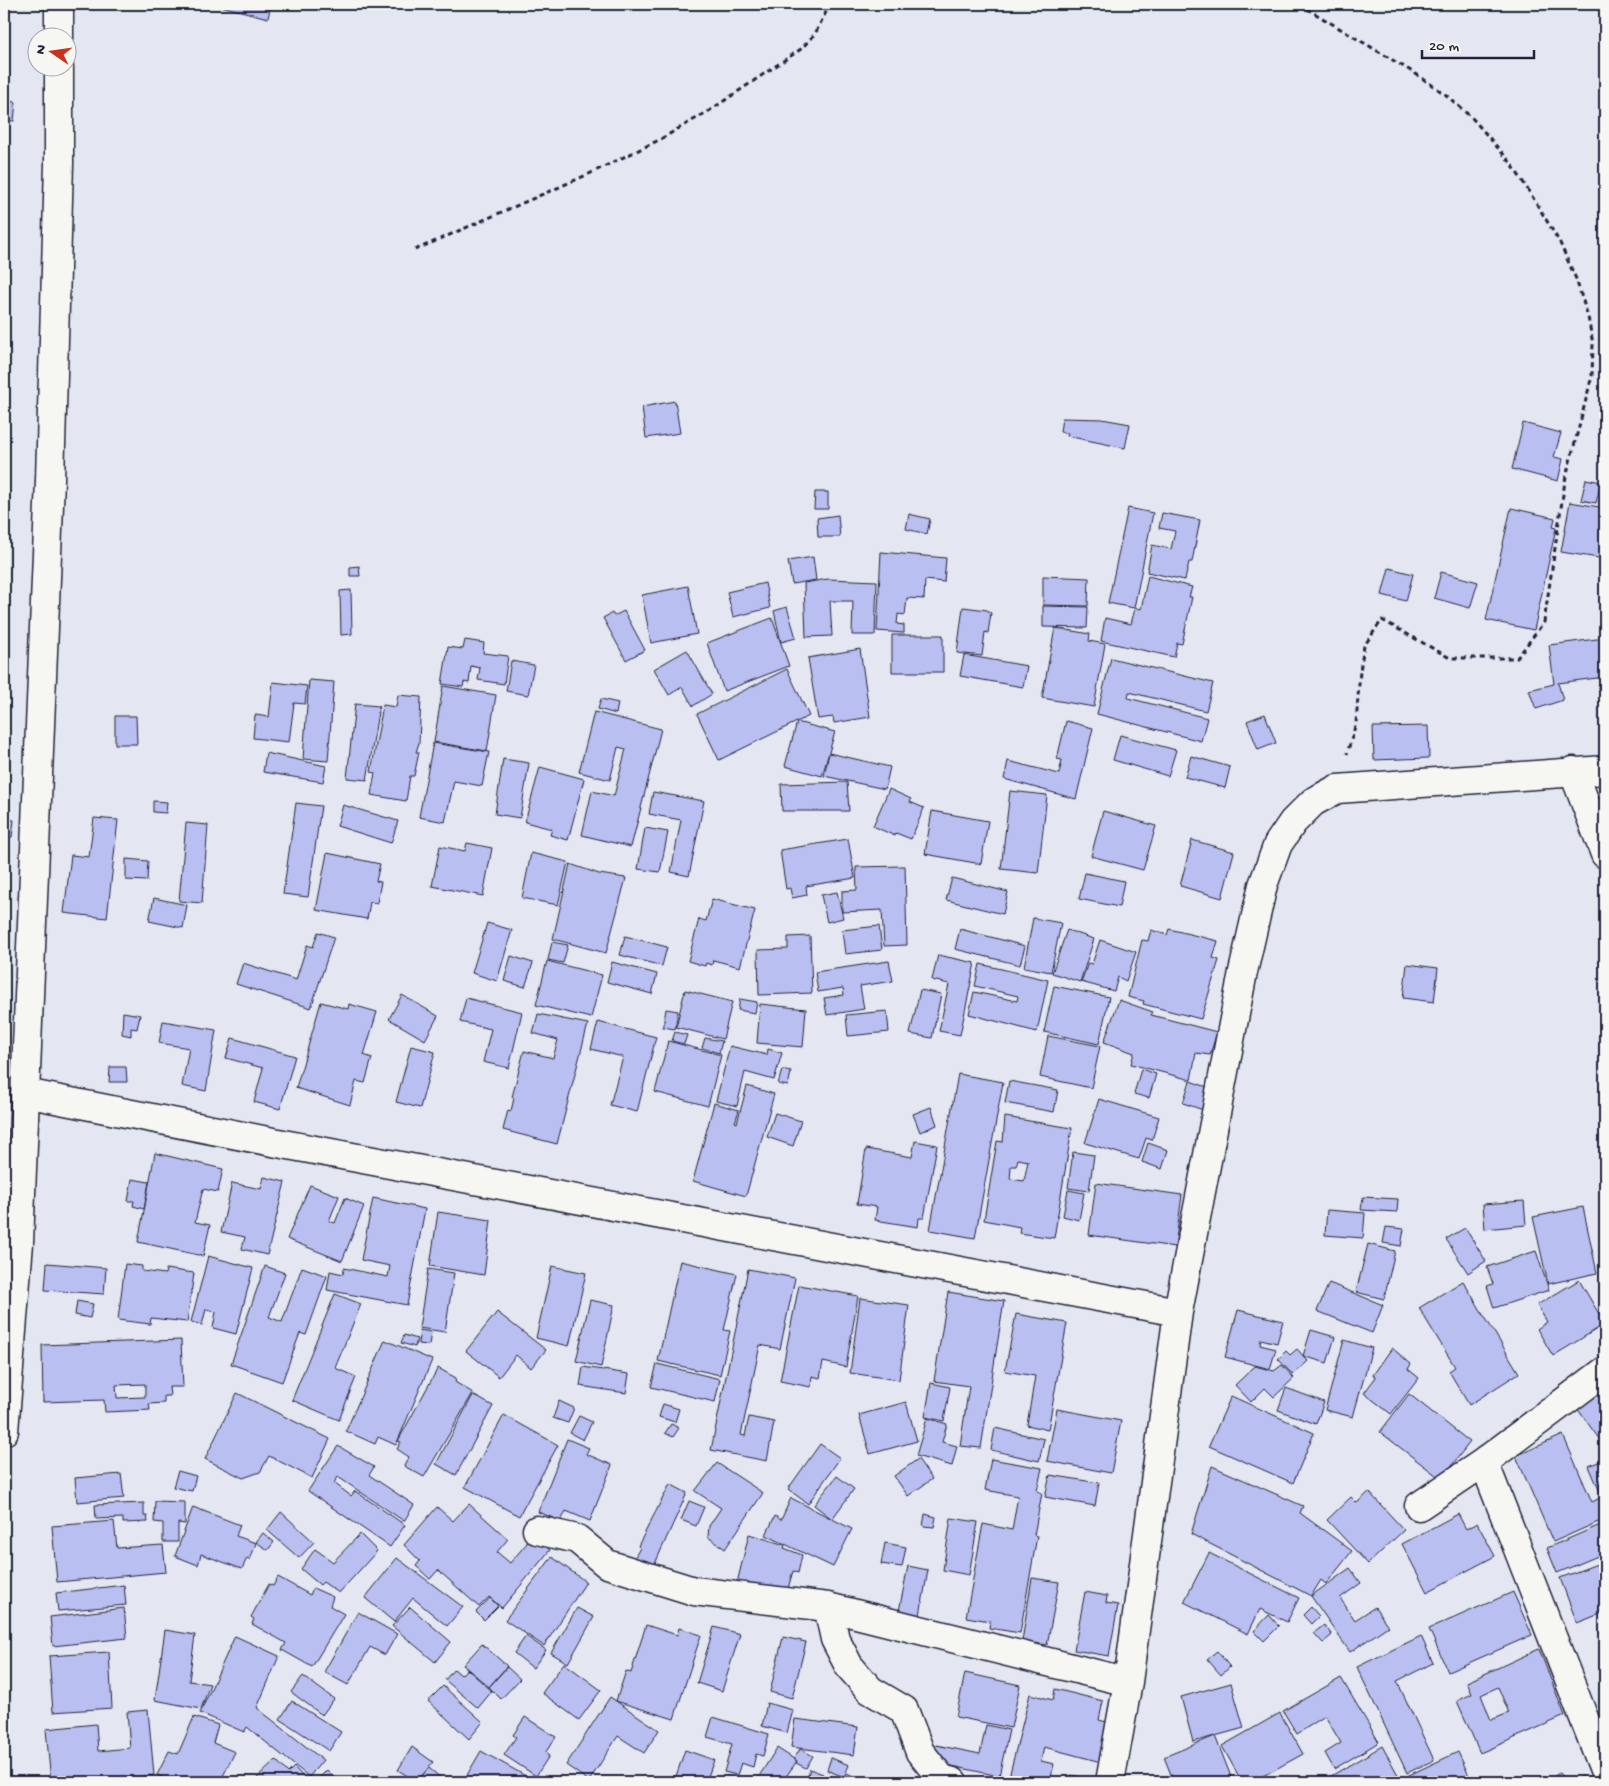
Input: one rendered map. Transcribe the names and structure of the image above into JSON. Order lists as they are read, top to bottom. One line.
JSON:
{"scale_bar":"20 m","north":"left"}
